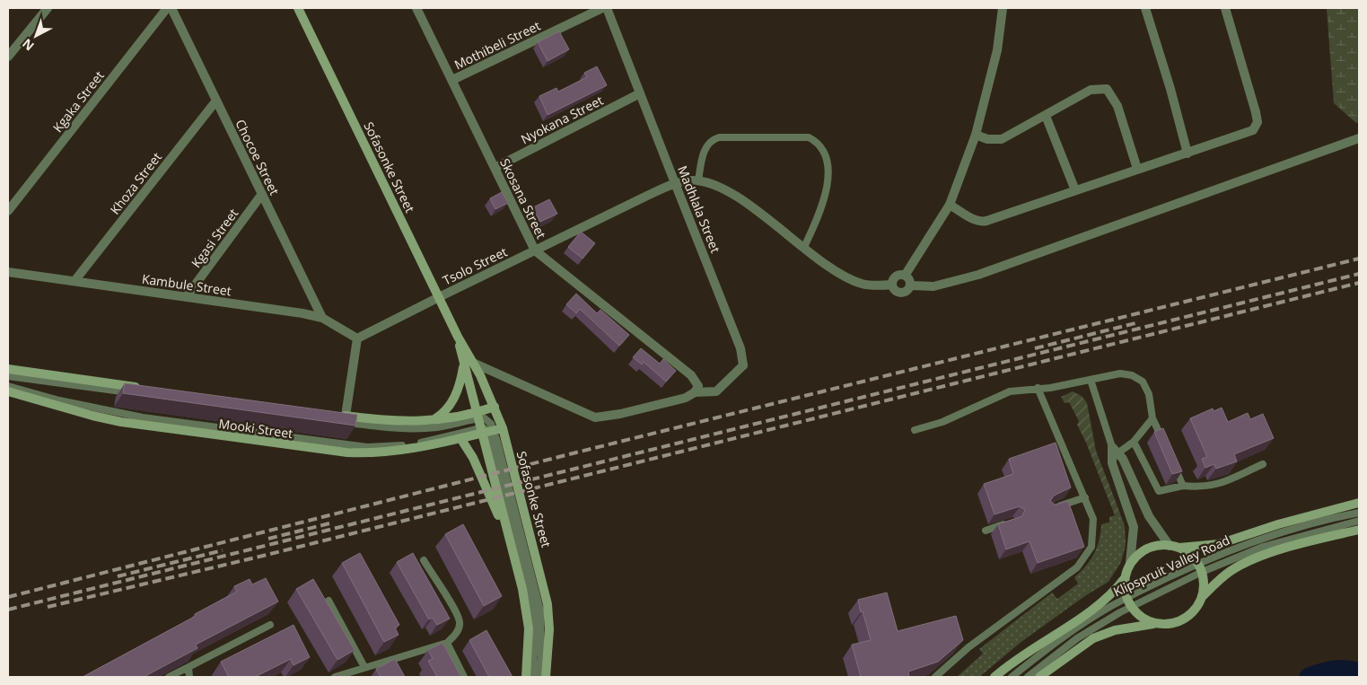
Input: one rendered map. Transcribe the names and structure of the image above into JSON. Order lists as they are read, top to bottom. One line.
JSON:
{"streets":{"main road":["Sofasonke Street","Mooki Street","Klipspruit Valley Road"],"street":["Mothibeli Street","Kgaka Street","Nyokana Street","Chocoe Street","Khoza Street","Skosana Street","Madhlala Street","Kgasi Street","Tsolo Street","Kambule Street"]},"crossings":[["Mothibeli Street","Skosana Street"],["Nyokana Street","Skosana Street"],["Nyokana Street","Madhlala Street"],["Chocoe Street","Khoza Street"],["Chocoe Street","Kgasi Street"],["Chocoe Street","Kambule Street"],["Sofasonke Street","Madhlala Street"],["Sofasonke Street","Tsolo Street"],["Sofasonke Street","Mooki Street"],["Khoza Street","Kambule Street"],["Skosana Street","Madhlala Street"],["Skosana Street","Tsolo Street"],["Madhlala Street","Tsolo Street"],["Kgasi Street","Kambule Street"],["Tsolo Street","Kambule Street"]],"north":"bottom left"}
